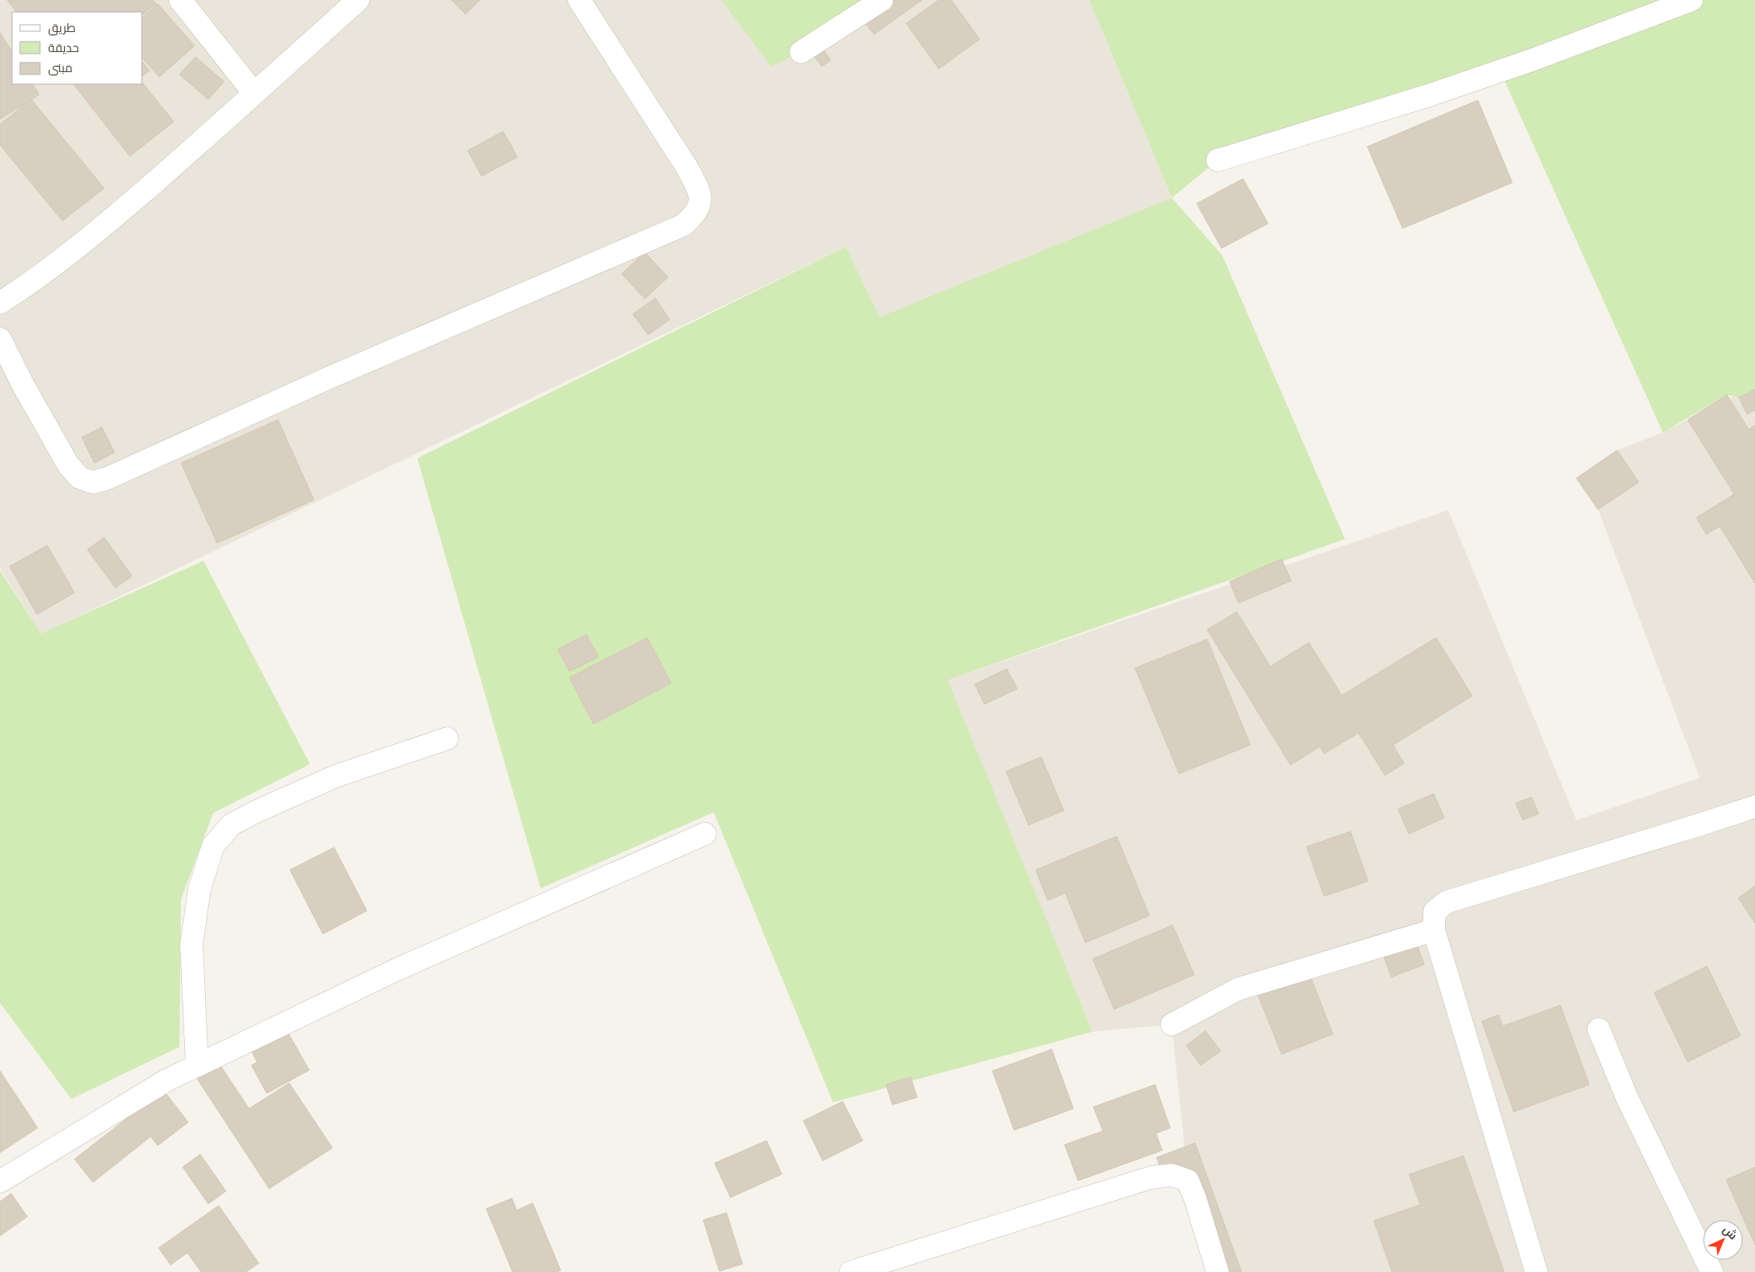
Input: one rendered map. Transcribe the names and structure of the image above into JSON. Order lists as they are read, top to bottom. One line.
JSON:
{"legend":["طريق","حديقة","مبنى"],"north":"top right"}
